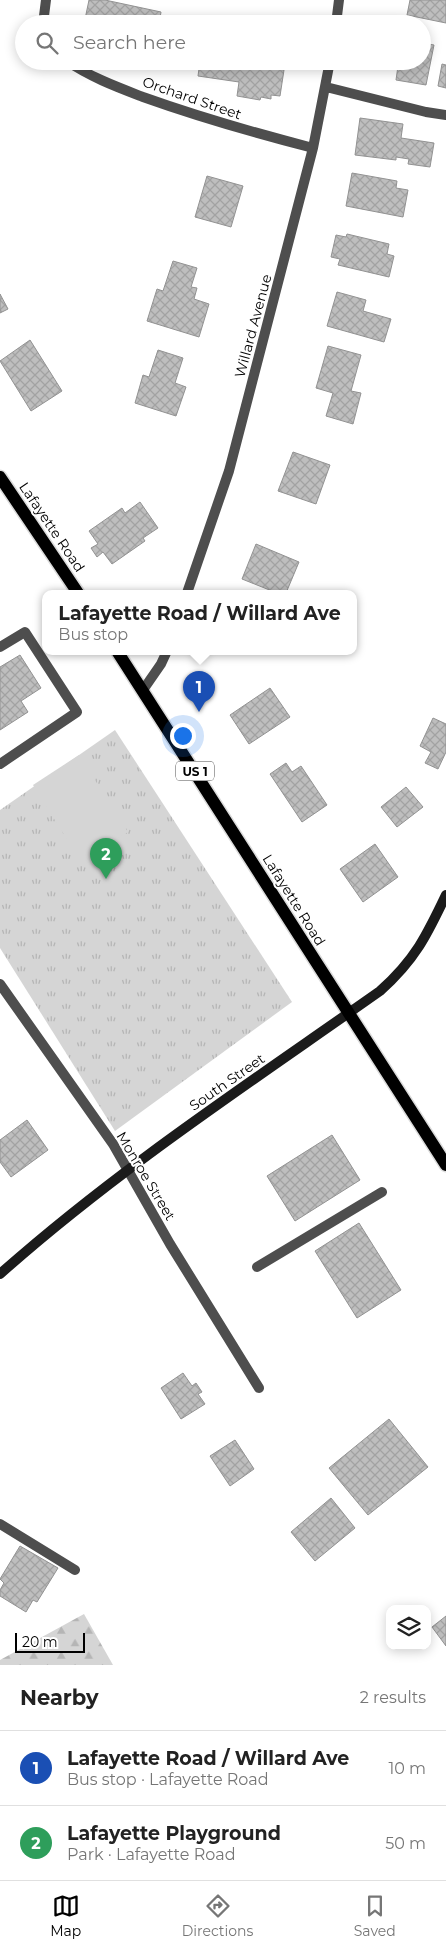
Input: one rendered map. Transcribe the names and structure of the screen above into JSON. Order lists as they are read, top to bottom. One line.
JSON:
{"streets":{"main road":["Lafayette Road","US 1","South Street"],"street":["Orchard Street","Willard Avenue","Monroe Street"]},"crossings":[["Orchard Street","Willard Avenue"],["Lafayette Road","South Street"],["South Street","Monroe Street"]],"scale_bar":"20 m","page":{"search":"Search here","popup":["Lafayette Road / Willard Ave","Bus stop"],"pins":["1","2"],"scale":"20 m","heading":["Nearby","2 results"],"list":[{"mark":"1","name":"Lafayette Road / Willard Ave","note":"Bus stop · Lafayette Road","value":"10 m"},{"mark":"2","name":"Lafayette Playground","note":"Park · Lafayette Road","value":"50 m"}],"nav":["Map","Directions","Saved"]}}
